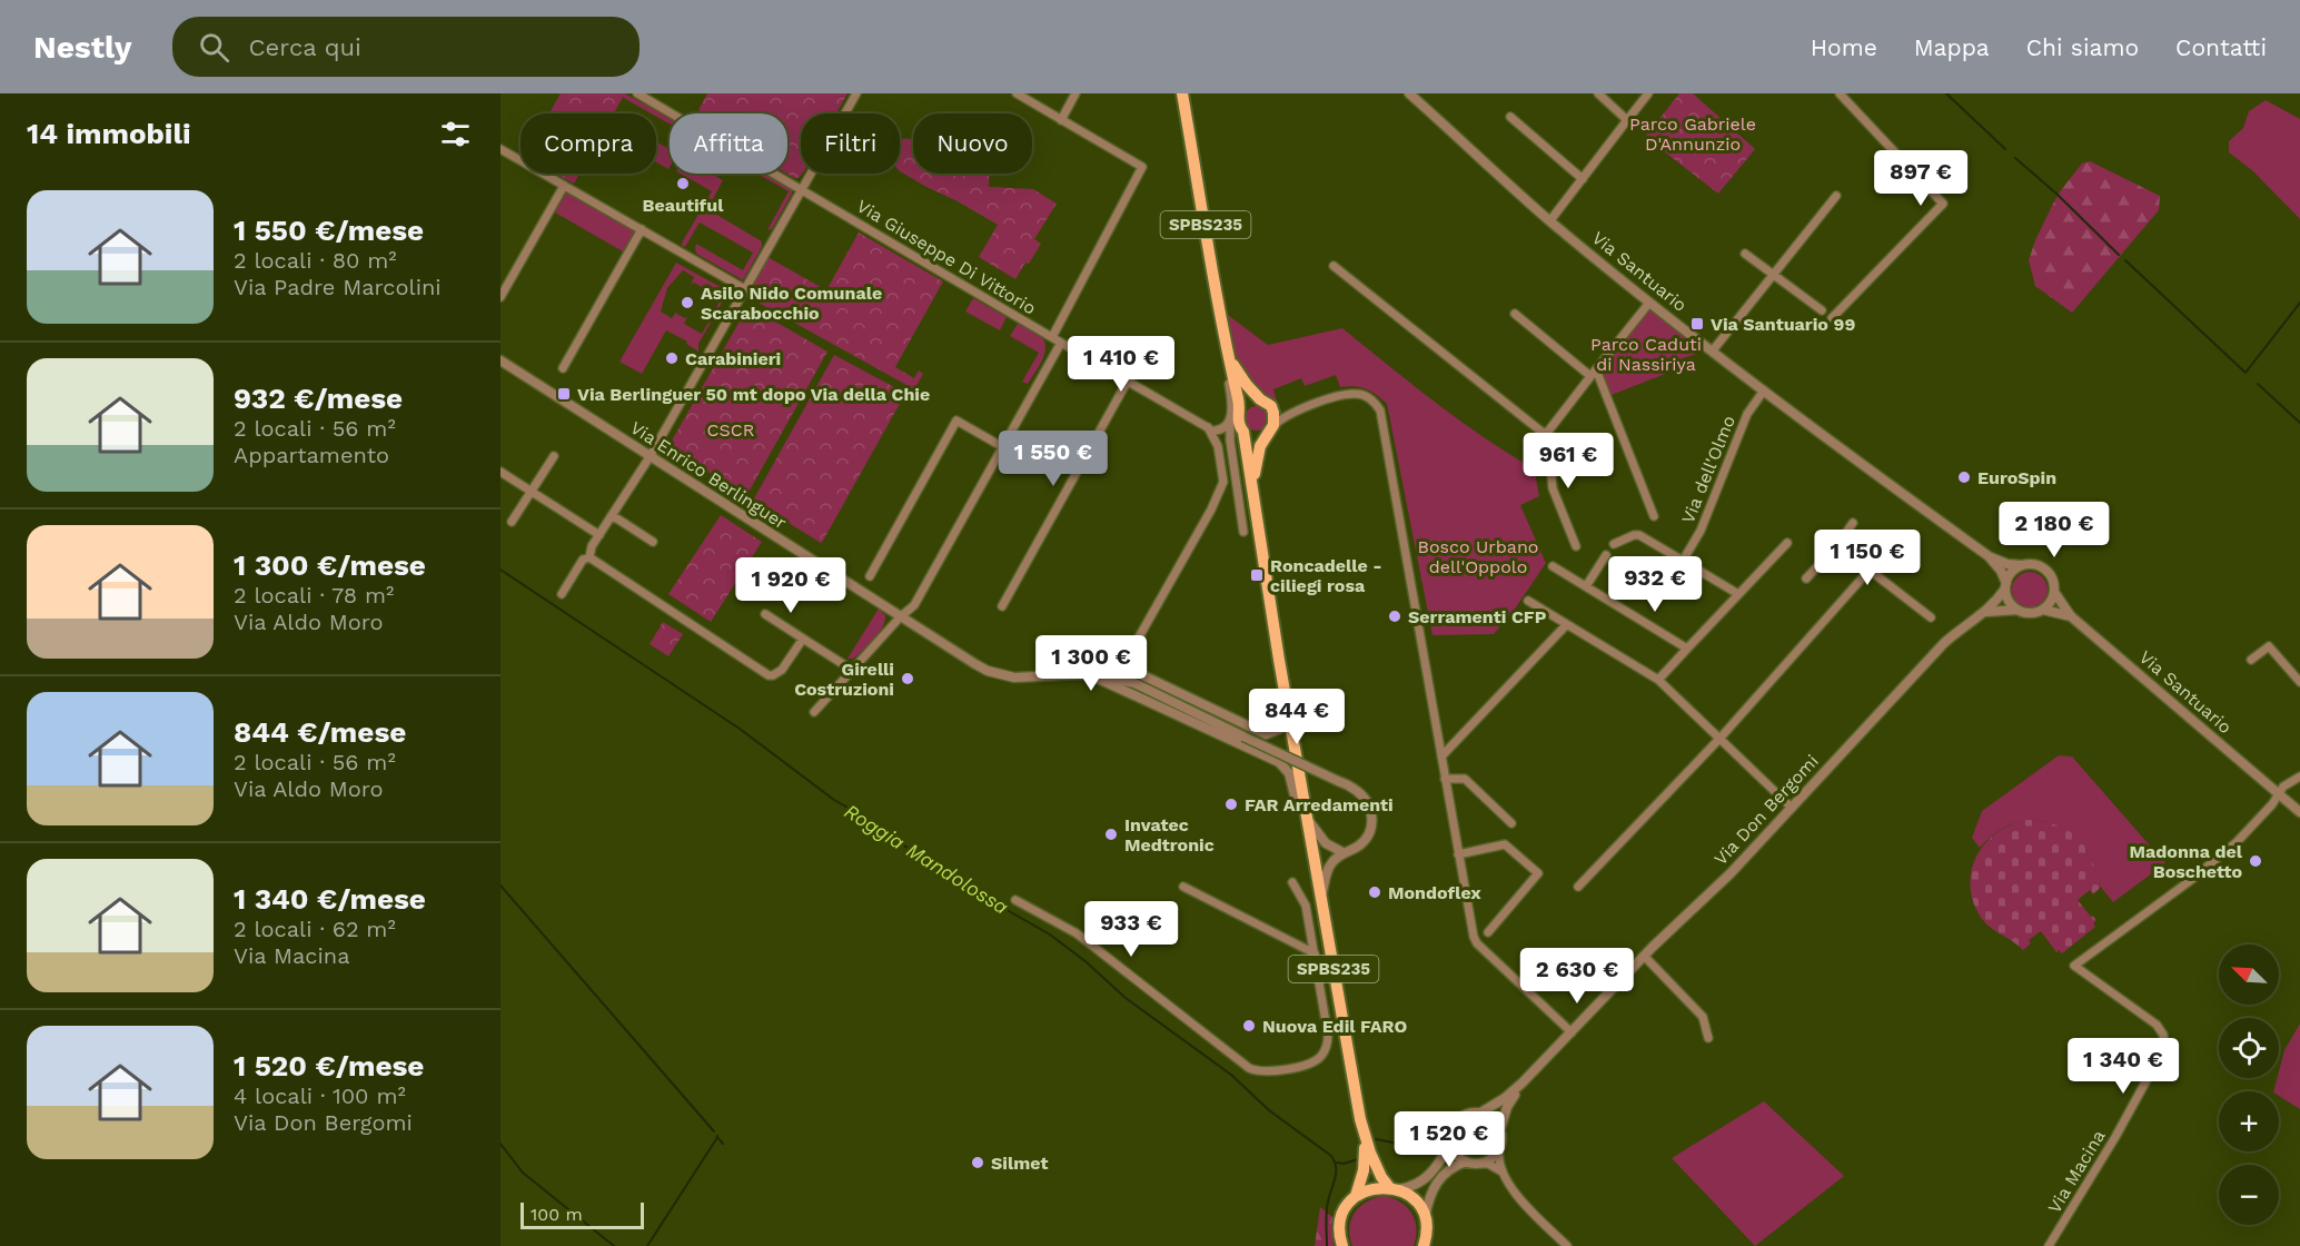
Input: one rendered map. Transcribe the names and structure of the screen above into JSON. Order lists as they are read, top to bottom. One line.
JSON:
{"streets":{"main road":["SPBS235"],"street":["Via Giuseppe Di Vittorio","Via Santuario","Via dell'Olmo","Via Enrico Berlinguer","Via Don Bergomi","Via Macina"]},"crossings":[["Via Santuario","Via dell'Olmo"],["Via Santuario","Via Don Bergomi"],["Via Santuario","Via Macina"]],"water":["Roggia Mandolossa"],"parks":["Parco Gabriele D'Annunzio","Parco Caduti di Nassiriya","CSCR","Bosco Urbano dell'Oppolo"],"places":{"other":["Beautiful","Asilo Nido Comunale Scarabocchio","Carabinieri","EuroSpin","Serramenti CFP","Girelli Costruzioni","FAR Arredamenti","Invatec Medtronic","Madonna del Boschetto","Mondoflex","Nuova Edil FARO","Silmet"],"transit":["Via Santuario 99","Via Berlinguer 50 mt dopo Via della Chie","Roncadelle - ciliegi rosa"]},"scale_bar":"100 m","north":"top left","page":{"header":"Nestly","search":"Cerca qui","nav":["Home","Mappa","Chi siamo","Contatti"],"heading":"14 immobili","chip":["Compra","Affitta","Filtri","Nuovo"],"price":["897 €","1 410 €","1 550 €","961 €","2 180 €","1 150 €","932 €","1 920 €","1 300 €","844 €","933 €","2 630 €","1 340 €","1 520 €"],"list":[{"name":"1 550 €/mese","note":"2 locali · 80 m² · Via Padre Marcolini"},{"name":"932 €/mese","note":"2 locali · 56 m² · Appartamento"},{"name":"1 300 €/mese","note":"2 locali · 78 m² · Via Aldo Moro"},{"name":"844 €/mese","note":"2 locali · 56 m² · Via Aldo Moro"},{"name":"1 340 €/mese","note":"2 locali · 62 m² · Via Macina"},{"name":"1 520 €/mese","note":"4 locali · 100 m² · Via Don Bergomi"}],"map_buttons":["+","−"],"scale":"100 m"}}
